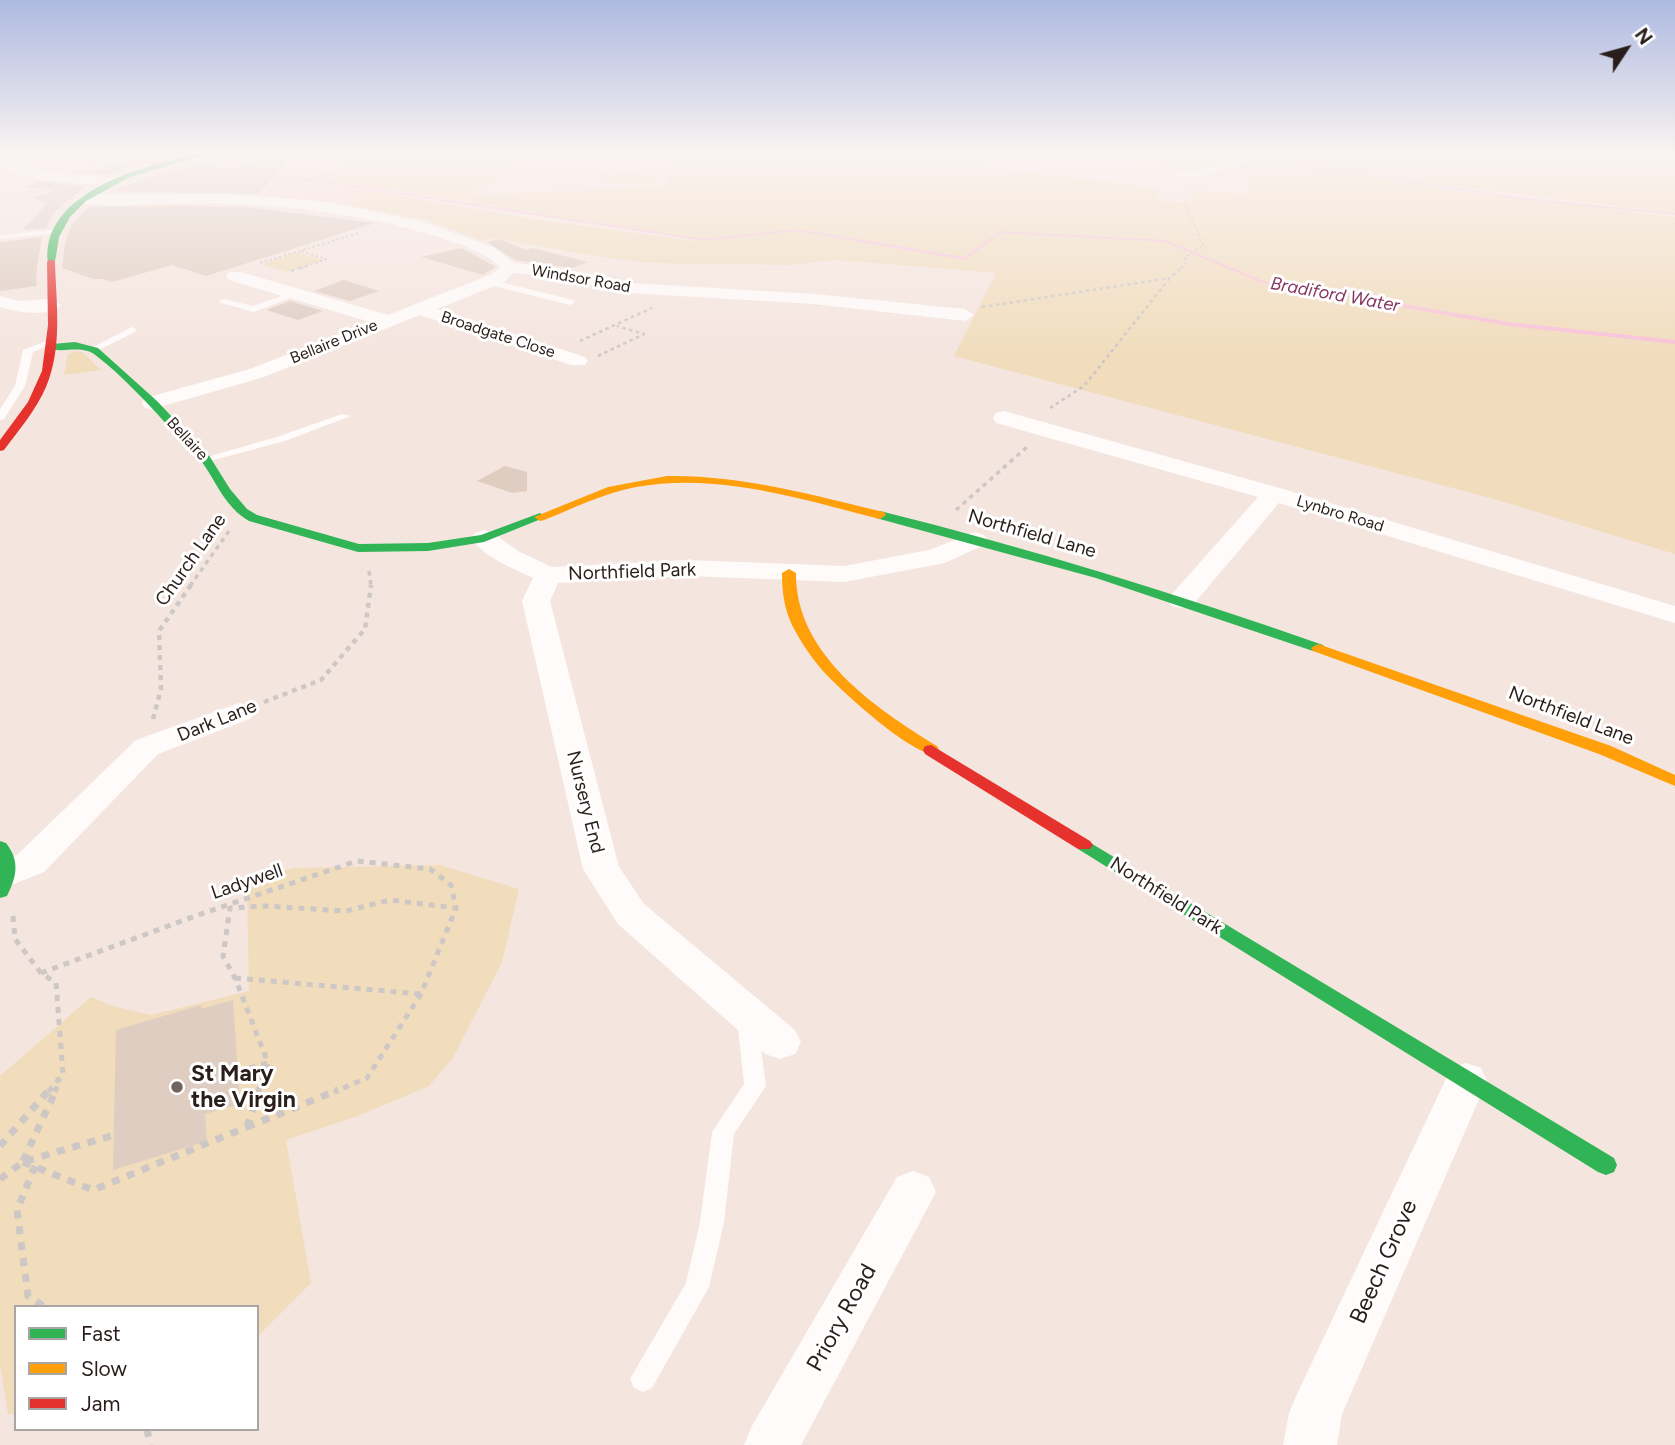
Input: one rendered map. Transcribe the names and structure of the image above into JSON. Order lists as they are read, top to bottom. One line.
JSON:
{"streets":{"street":["Windsor Road","Broadgate Close","Bellaire Drive","Bellaire","Lynbro Road","Northfield Lane","Northfield Park","Dark Lane","Nursery End","Beech Grove","Priory Road"],"path":["Church Lane","Ladywell"]},"crossings":[["Windsor Road","Bellaire Drive"],["Broadgate Close","Bellaire Drive"],["Bellaire Drive","Bellaire"],["Bellaire","Church Lane"],["Northfield Lane","Northfield Park"],["Northfield Lane","Dark Lane"],["Church Lane","Dark Lane"],["Northfield Park","Nursery End"],["Northfield Park","Beech Grove"]],"water":["Bradiford Water"],"places":["St Mary the Virgin"],"legend":["Fast","Slow","Jam"],"north":"top right"}
